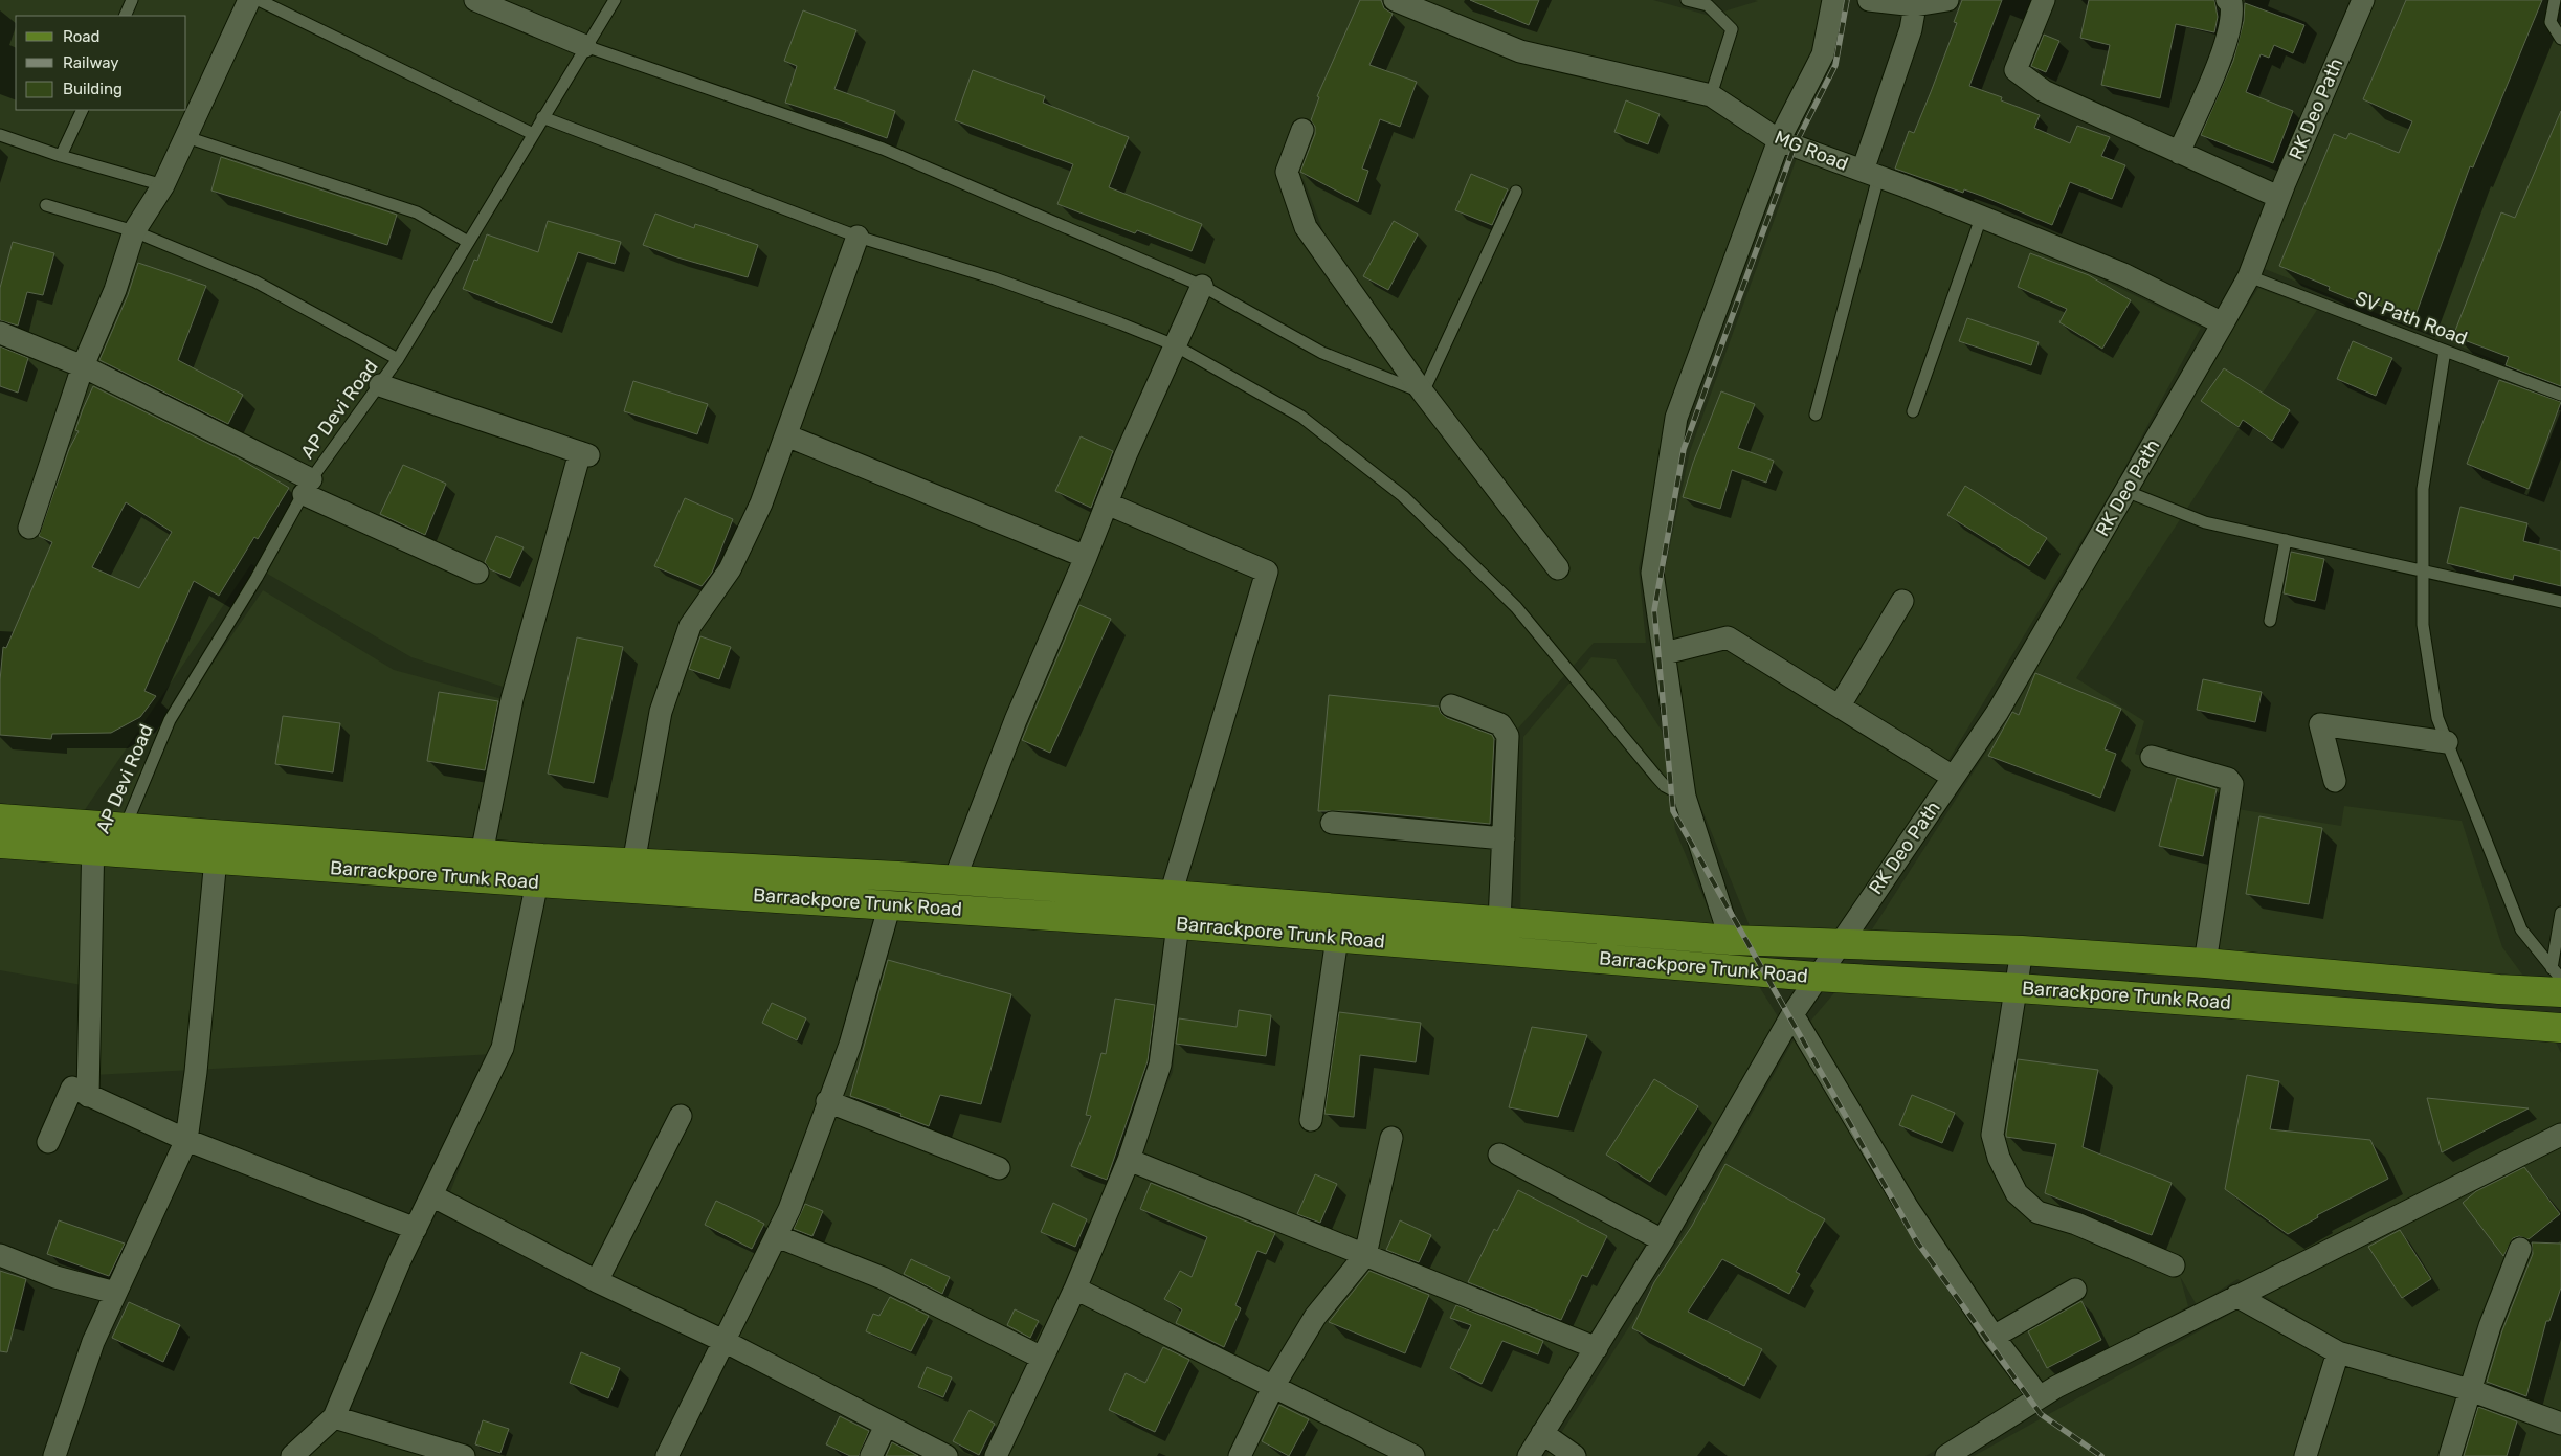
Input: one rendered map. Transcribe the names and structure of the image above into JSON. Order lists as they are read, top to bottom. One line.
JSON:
{"streets":{"main road":["Barrackpore Trunk Road"],"street":["RK Deo Path","MG Road"],"lane":["SV Path Road","AP Devi Road"]},"crossings":[["RK Deo Path","MG Road"],["RK Deo Path","SV Path Road"],["RK Deo Path","Barrackpore Trunk Road"],["AP Devi Road","Barrackpore Trunk Road"]],"legend":["Road","Railway","Building"]}
